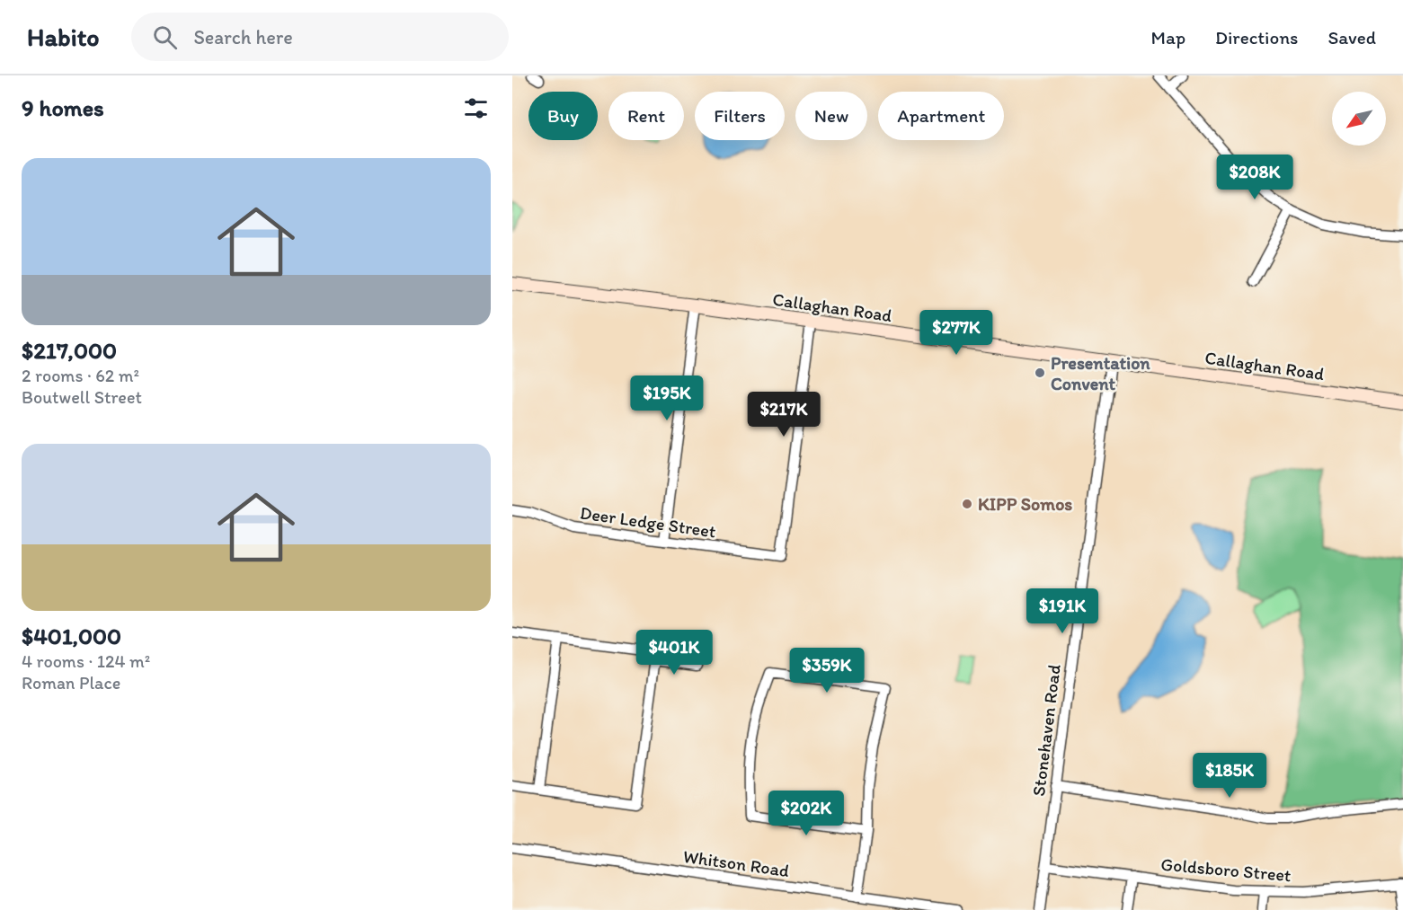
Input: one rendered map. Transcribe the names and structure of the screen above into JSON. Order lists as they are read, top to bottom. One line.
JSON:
{"streets":{"main road":["Callaghan Road"],"street":["Deer Ledge Street","Stonehaven Road","Whitson Road","Goldsboro Street"]},"crossings":[["Callaghan Road","Deer Ledge Street"],["Callaghan Road","Stonehaven Road"],["Stonehaven Road","Goldsboro Street"]],"places":["Presentation Convent","KIPP Somos"],"north":"bottom left","page":{"header":"Habito","search":"Search here","nav":["Map","Directions","Saved"],"heading":"9 homes","chip":["Buy","Rent","Filters","New","Apartment"],"list":[{"name":"$217,000","note":"2 rooms · 62 m² · Boutwell Street"},{"name":"$401,000","note":"4 rooms · 124 m² · Roman Place"}],"price":["$208K","$277K","$195K","$217K","$191K","$401K","$359K","$185K","$202K"]}}
